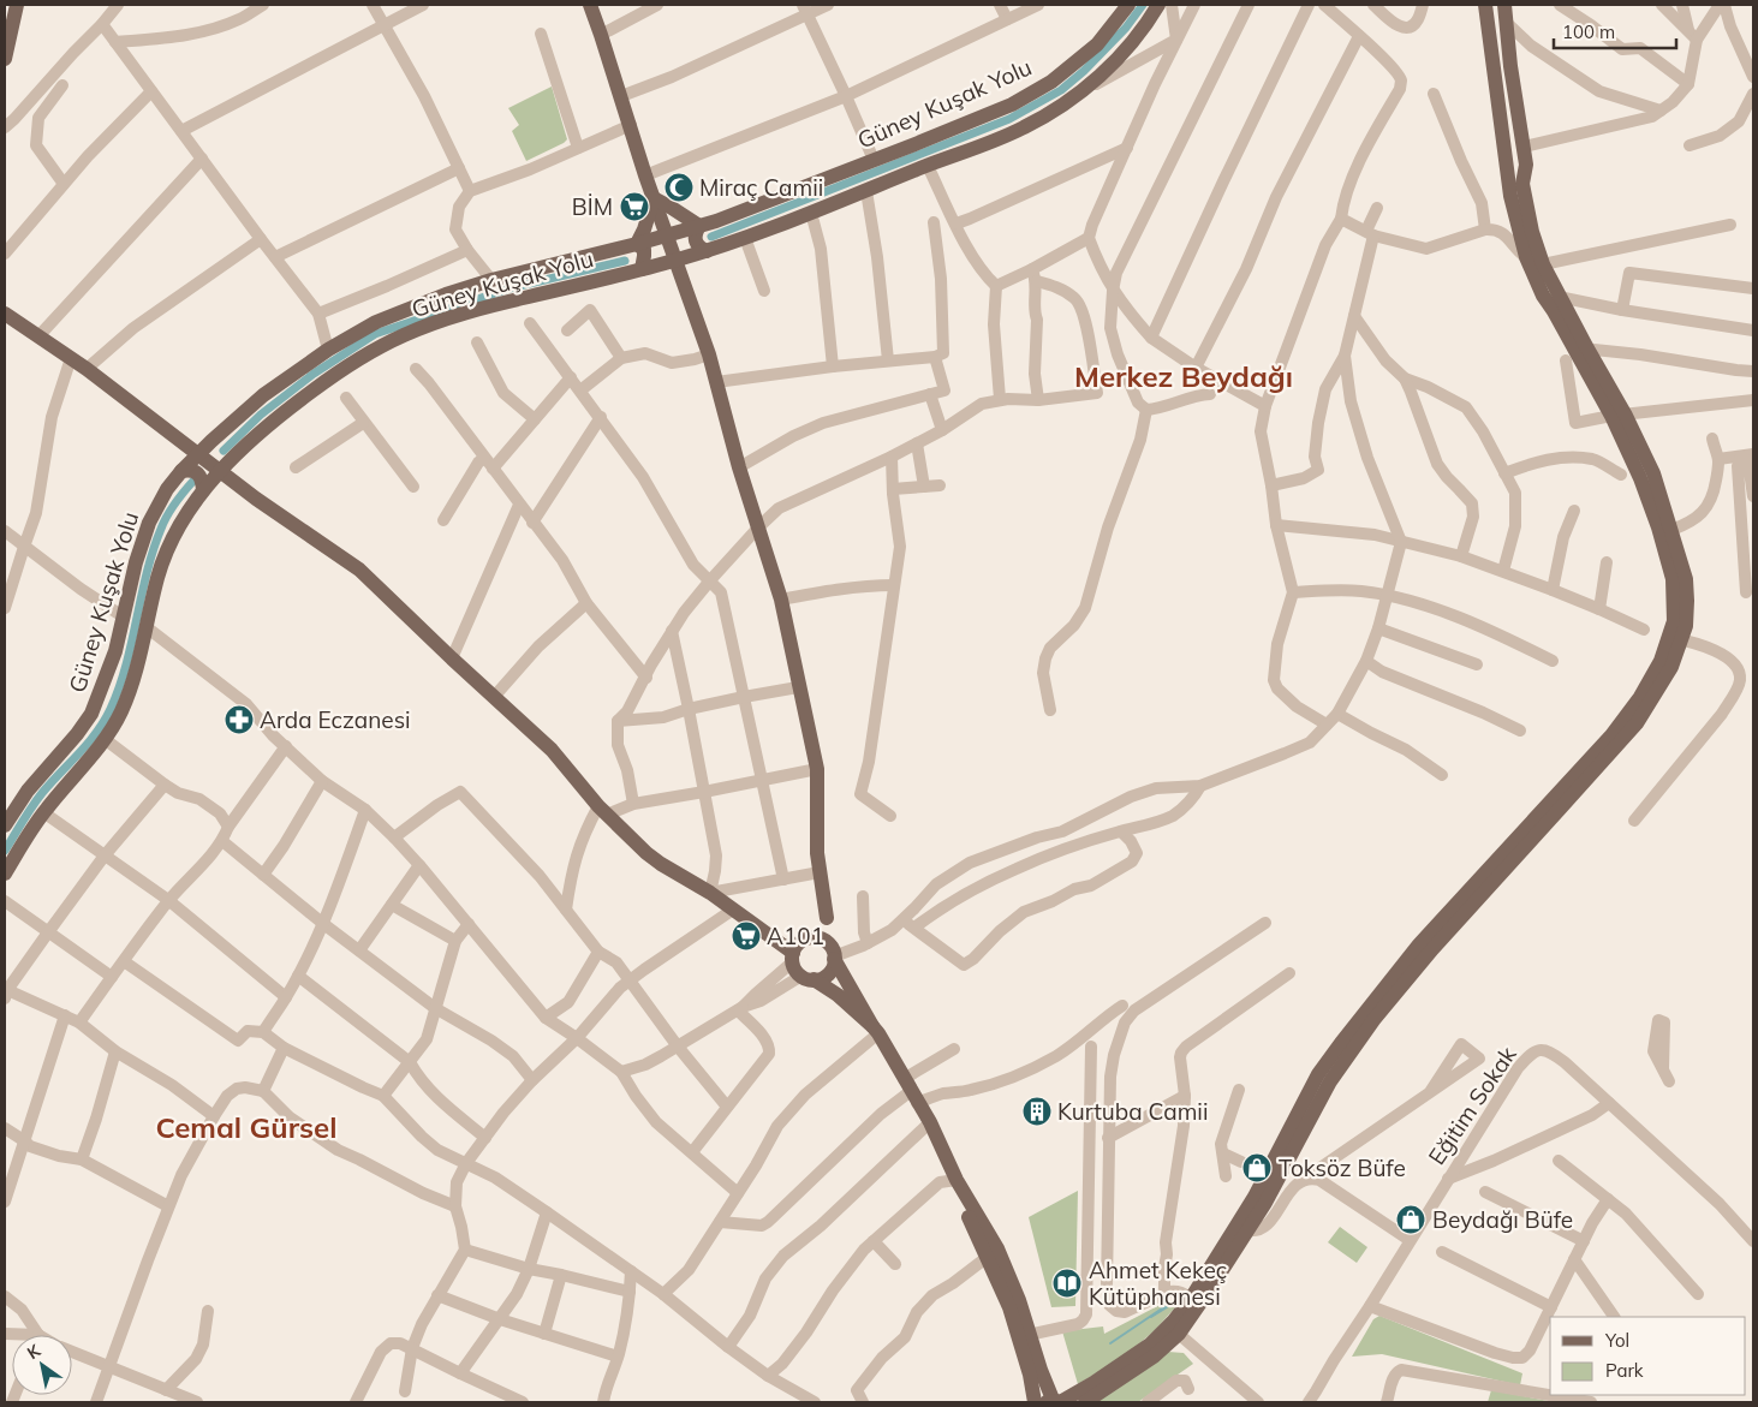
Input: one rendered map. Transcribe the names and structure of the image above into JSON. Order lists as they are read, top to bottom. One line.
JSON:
{"streets":{"main road":["Güney Kuşak Yolu"],"street":["Eğitim Sokak"]},"districts":["Merkez Beydağı","Cemal Gürsel"],"places":{"mosque":["Miraç Camii"],"supermarket":["BİM","A101"],"pharmacy":["Arda Eczanesi"],"building":["Kurtuba Camii"],"shop":["Toksöz Büfe","Beydağı Büfe"],"library":["Ahmet Kekeç Kütüphanesi"]},"legend":["Yol","Park"],"scale_bar":"100 m","north":"top left"}
